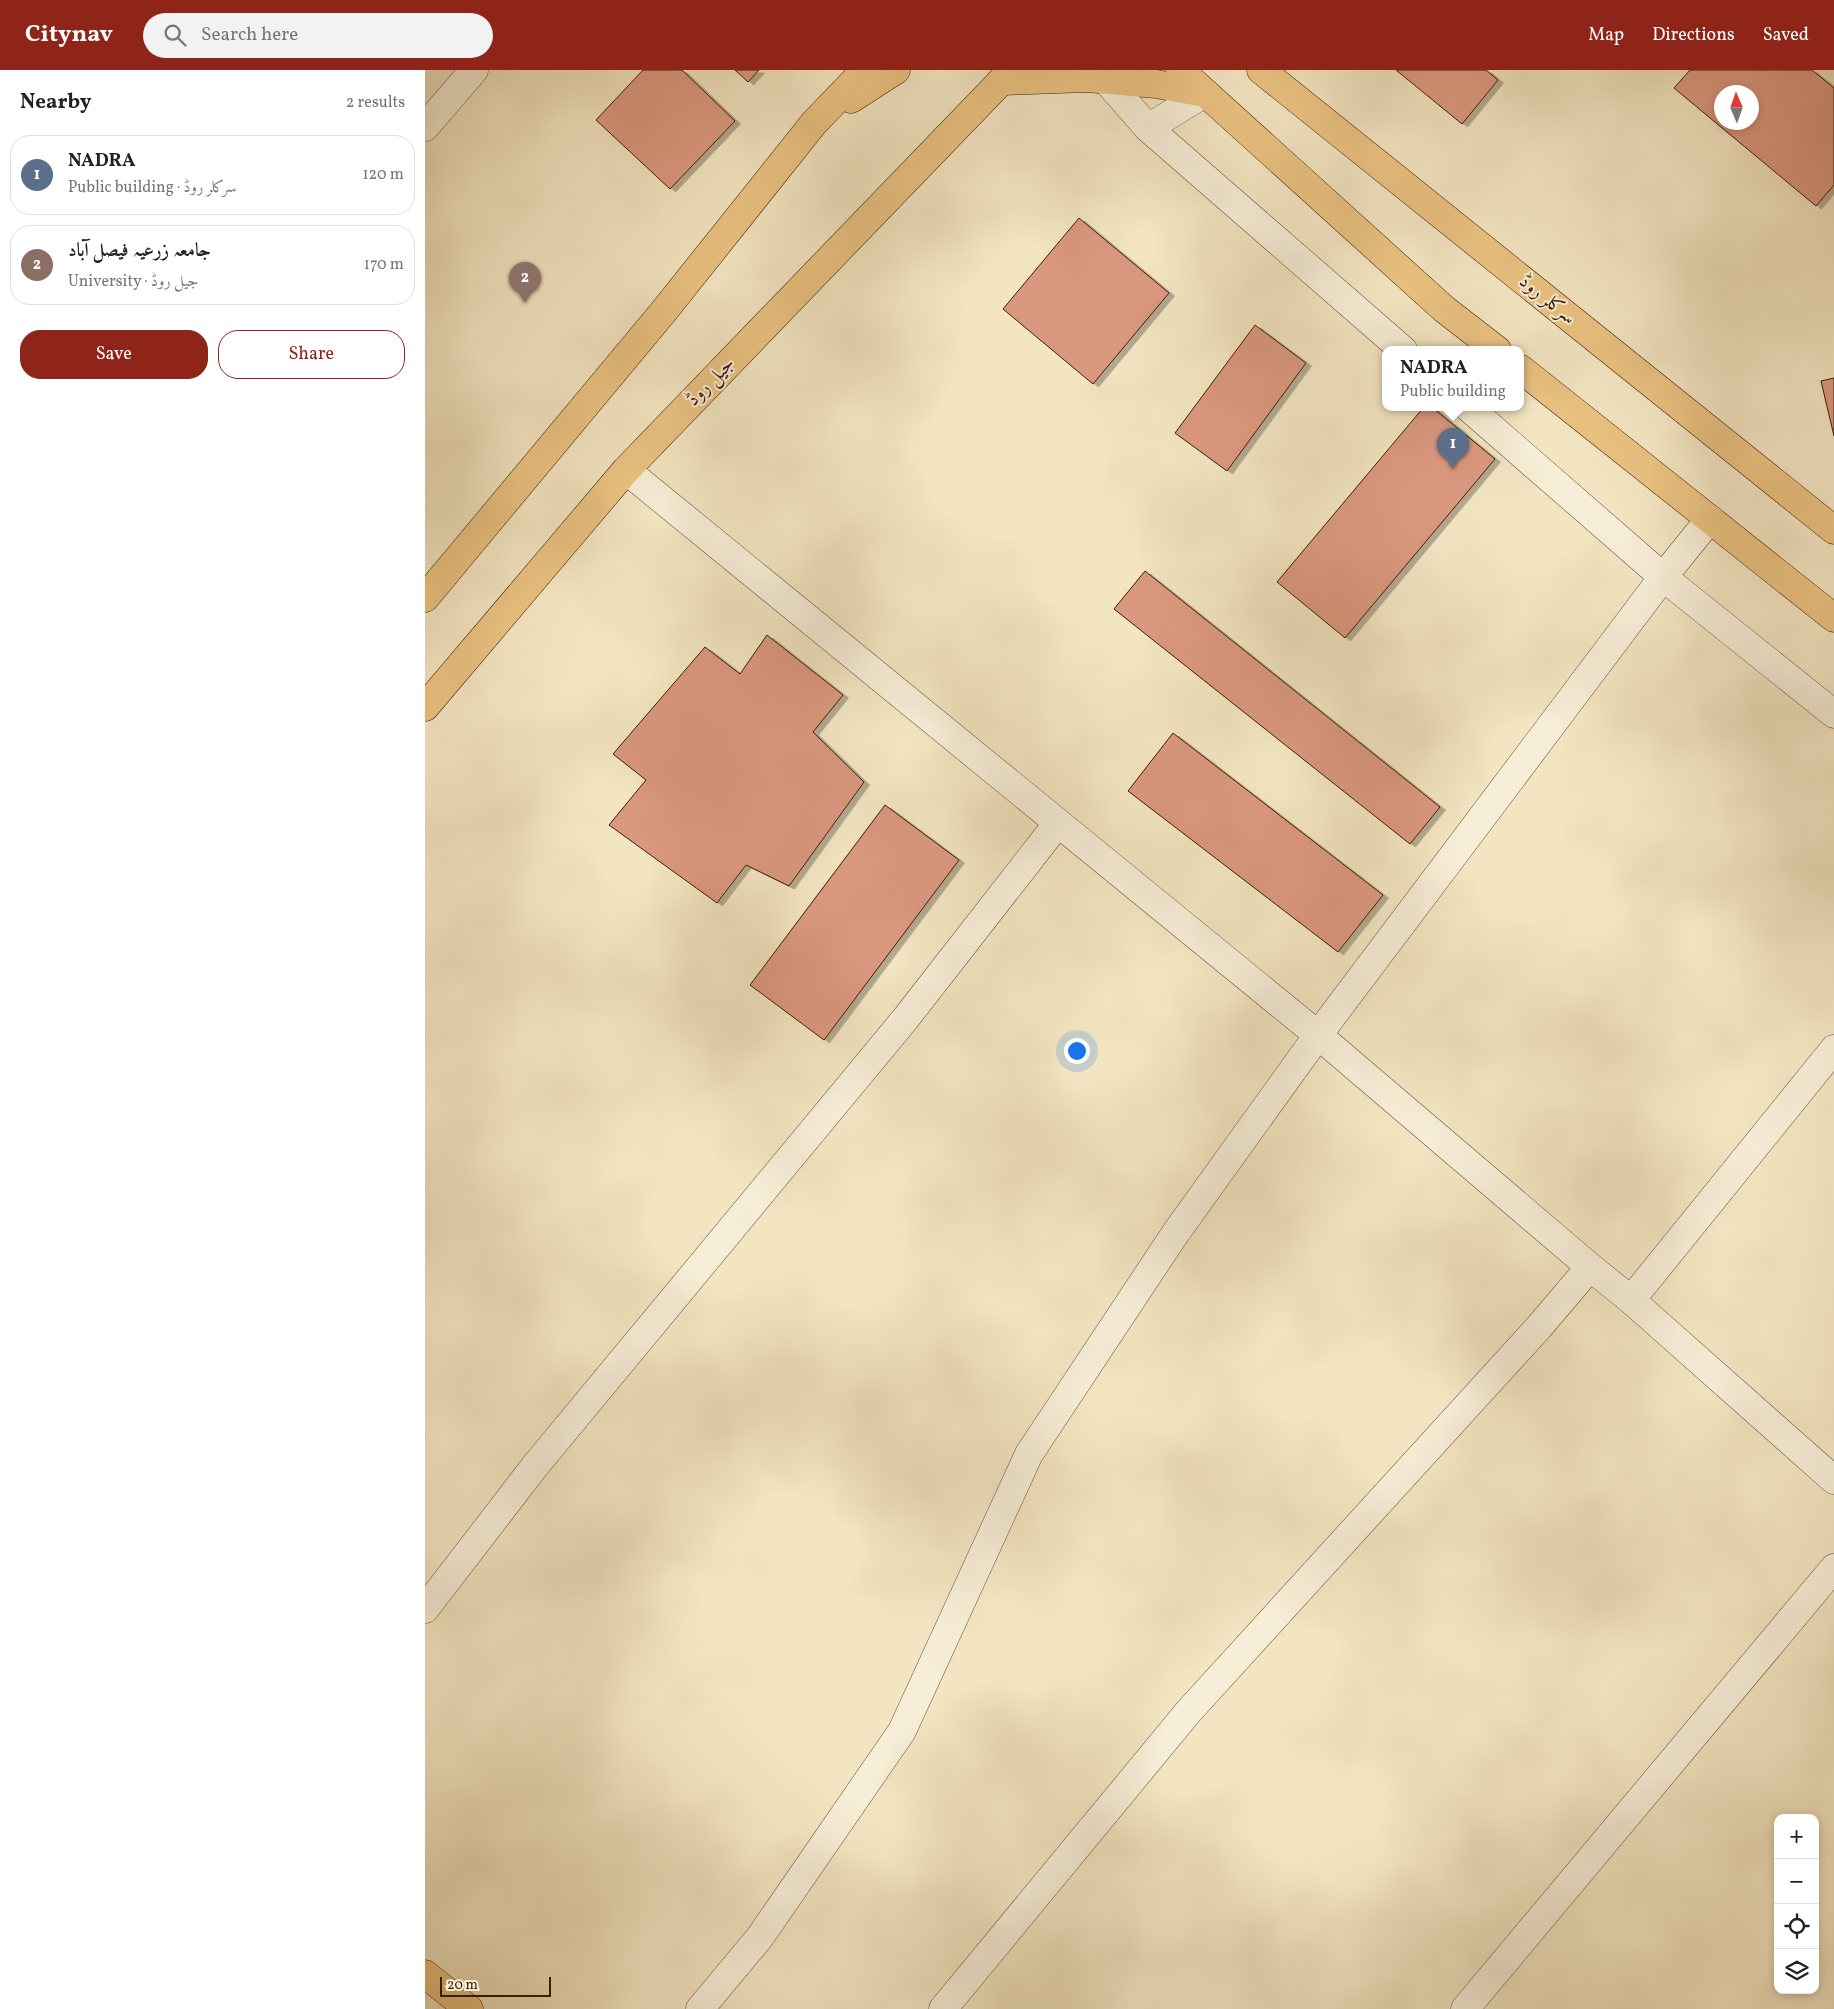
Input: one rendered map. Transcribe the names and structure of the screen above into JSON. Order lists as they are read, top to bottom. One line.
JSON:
{"streets":{"main road":["سرکلر روڈ","جیل روڈ"]},"scale_bar":"20 m","north":"top","page":{"header":"Citynav","search":"Search here","nav":["Map","Directions","Saved"],"heading":["Nearby","2 results"],"list":[{"mark":"1","name":"NADRA","note":"Public building · سرکلر روڈ","value":"120 m"},{"mark":"2","name":"جامعہ زرعیہ فیصل آباد","note":"University · جیل روڈ","value":"170 m"}],"pins":["2","1"],"buttons":["Save","Share"],"popup":["NADRA","Public building"],"map_buttons":["+","−"],"scale":"20 m"}}
